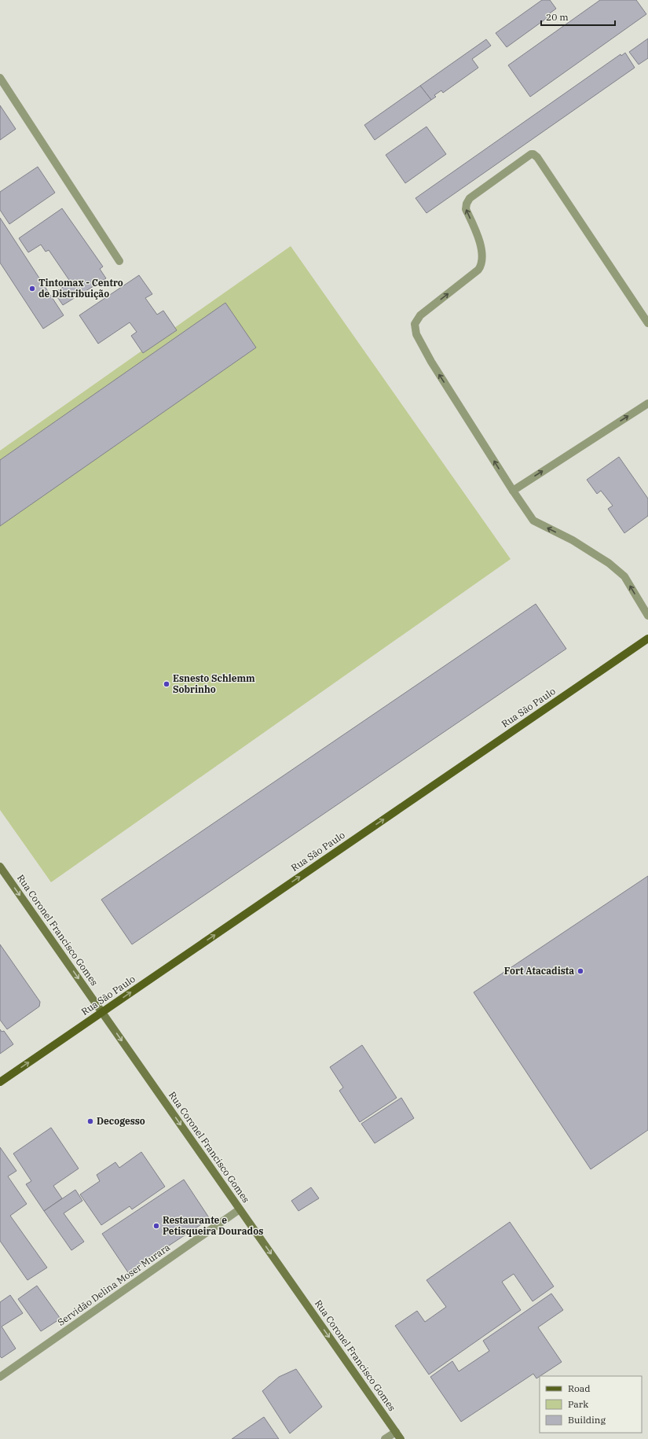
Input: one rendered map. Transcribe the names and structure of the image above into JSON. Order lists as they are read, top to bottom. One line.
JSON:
{"streets":{"main road":["Rua São Paulo","Rua Coronel Francisco Gomes"],"street":["Servidão Delina Moser Murara"]},"crossings":[["Rua São Paulo","Rua Coronel Francisco Gomes"],["Rua Coronel Francisco Gomes","Servidão Delina Moser Murara"]],"one_way":["Rua São Paulo","Rua Coronel Francisco Gomes"],"places":["Tintomax - Centro de Distribuição","Esnesto Schlemm Sobrinho","Fort Atacadista","Decogesso","Restaurante e Petisqueira Dourados"],"legend":["Road","Park","Building"],"scale_bar":"20 m"}
